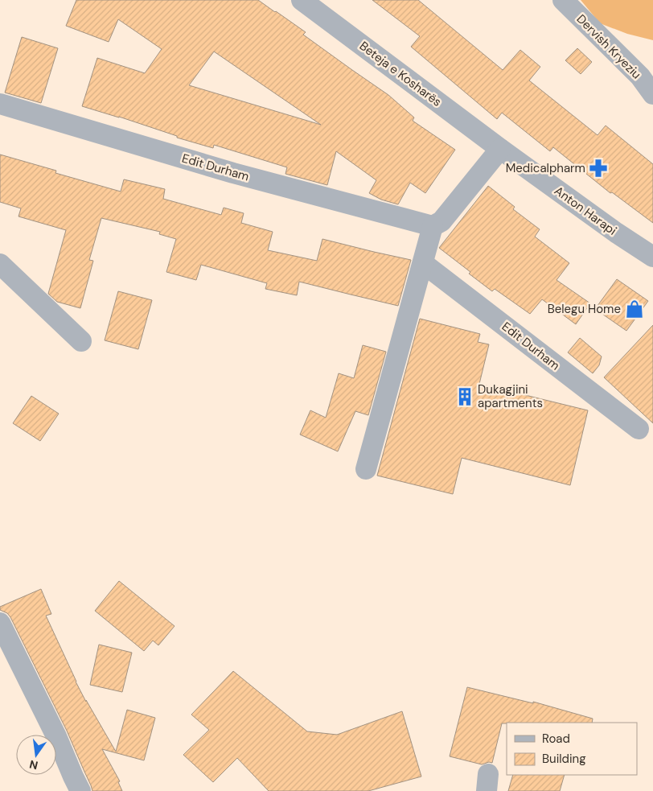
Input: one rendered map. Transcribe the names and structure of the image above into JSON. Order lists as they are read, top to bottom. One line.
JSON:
{"streets":{"street":["Dervish Kryeziu","Beteja e Kosharës","Edit Durham","Anton Harapi"]},"crossings":[["Beteja e Kosharës","Anton Harapi"]],"places":{"pharmacy":["Medicalpharm"],"shop":["Belegu Home"],"building":["Dukagjini apartments"]},"legend":["Road","Building"],"north":"bottom"}
